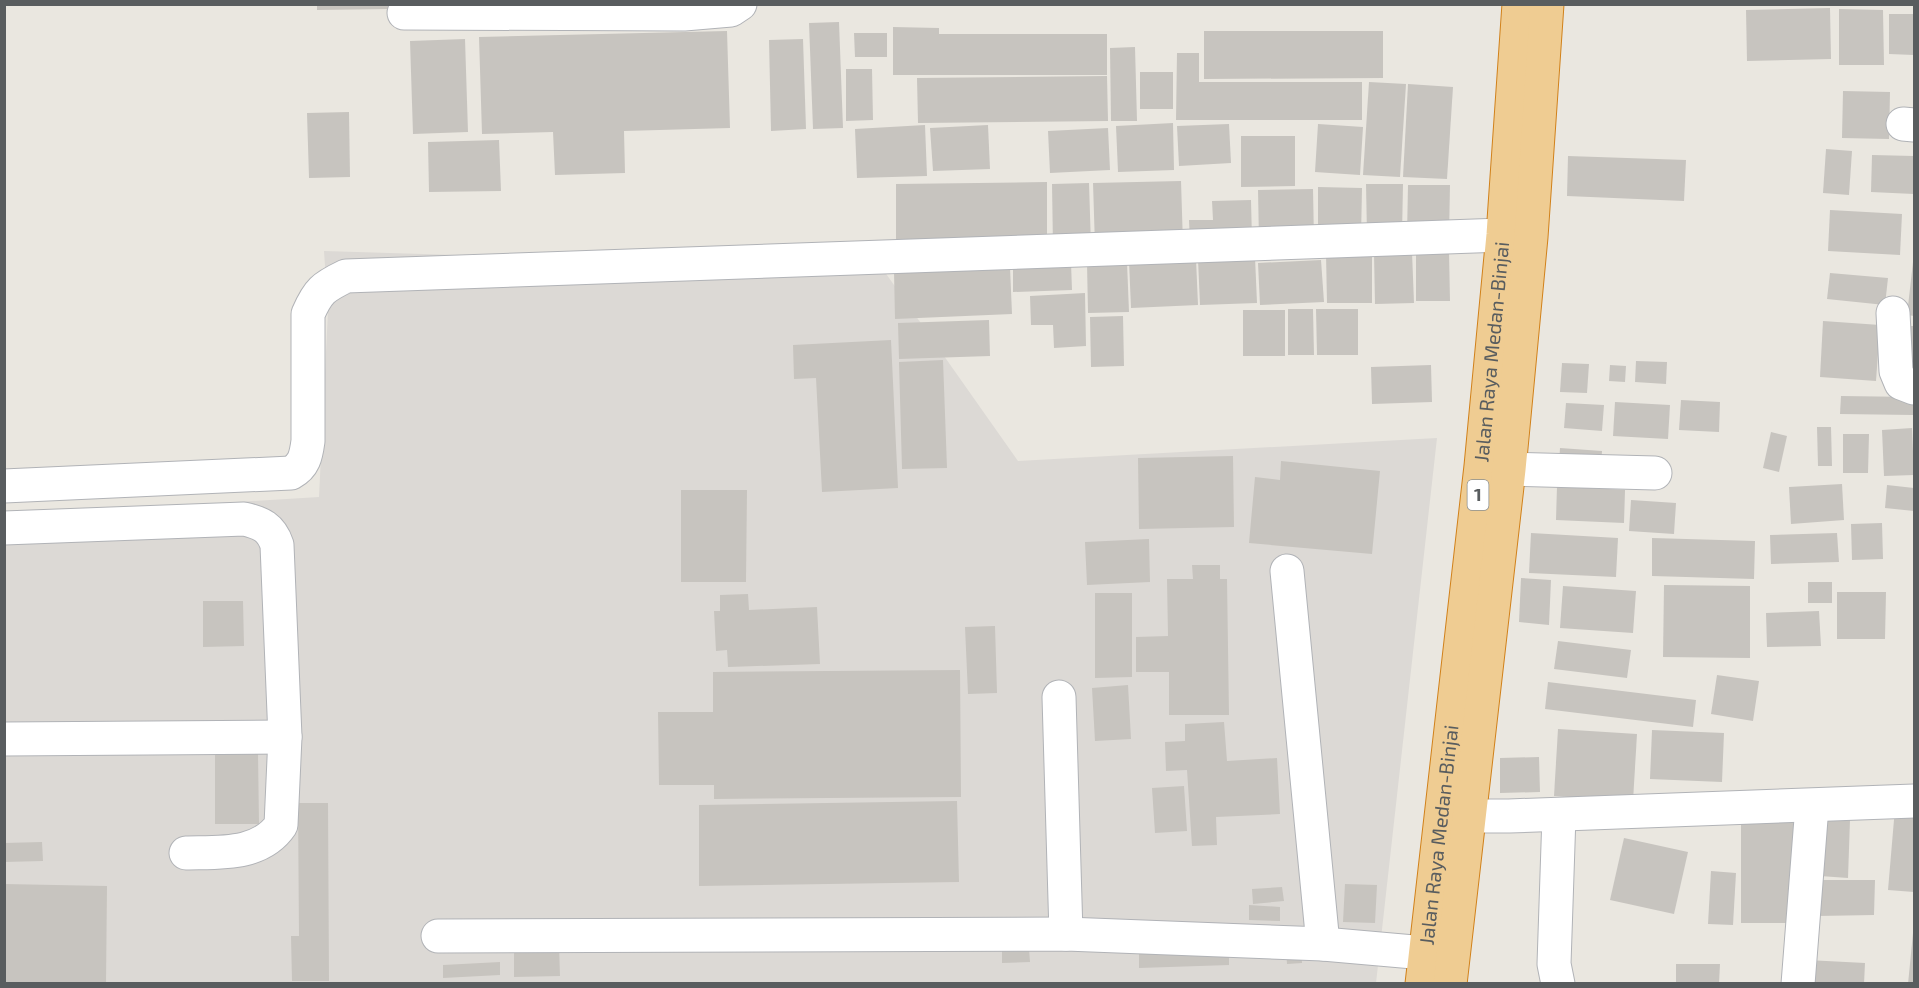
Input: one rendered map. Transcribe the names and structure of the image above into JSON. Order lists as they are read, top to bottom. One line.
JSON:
{"streets":{"highway":["Jalan Raya Medan-Binjai","1"]}}
